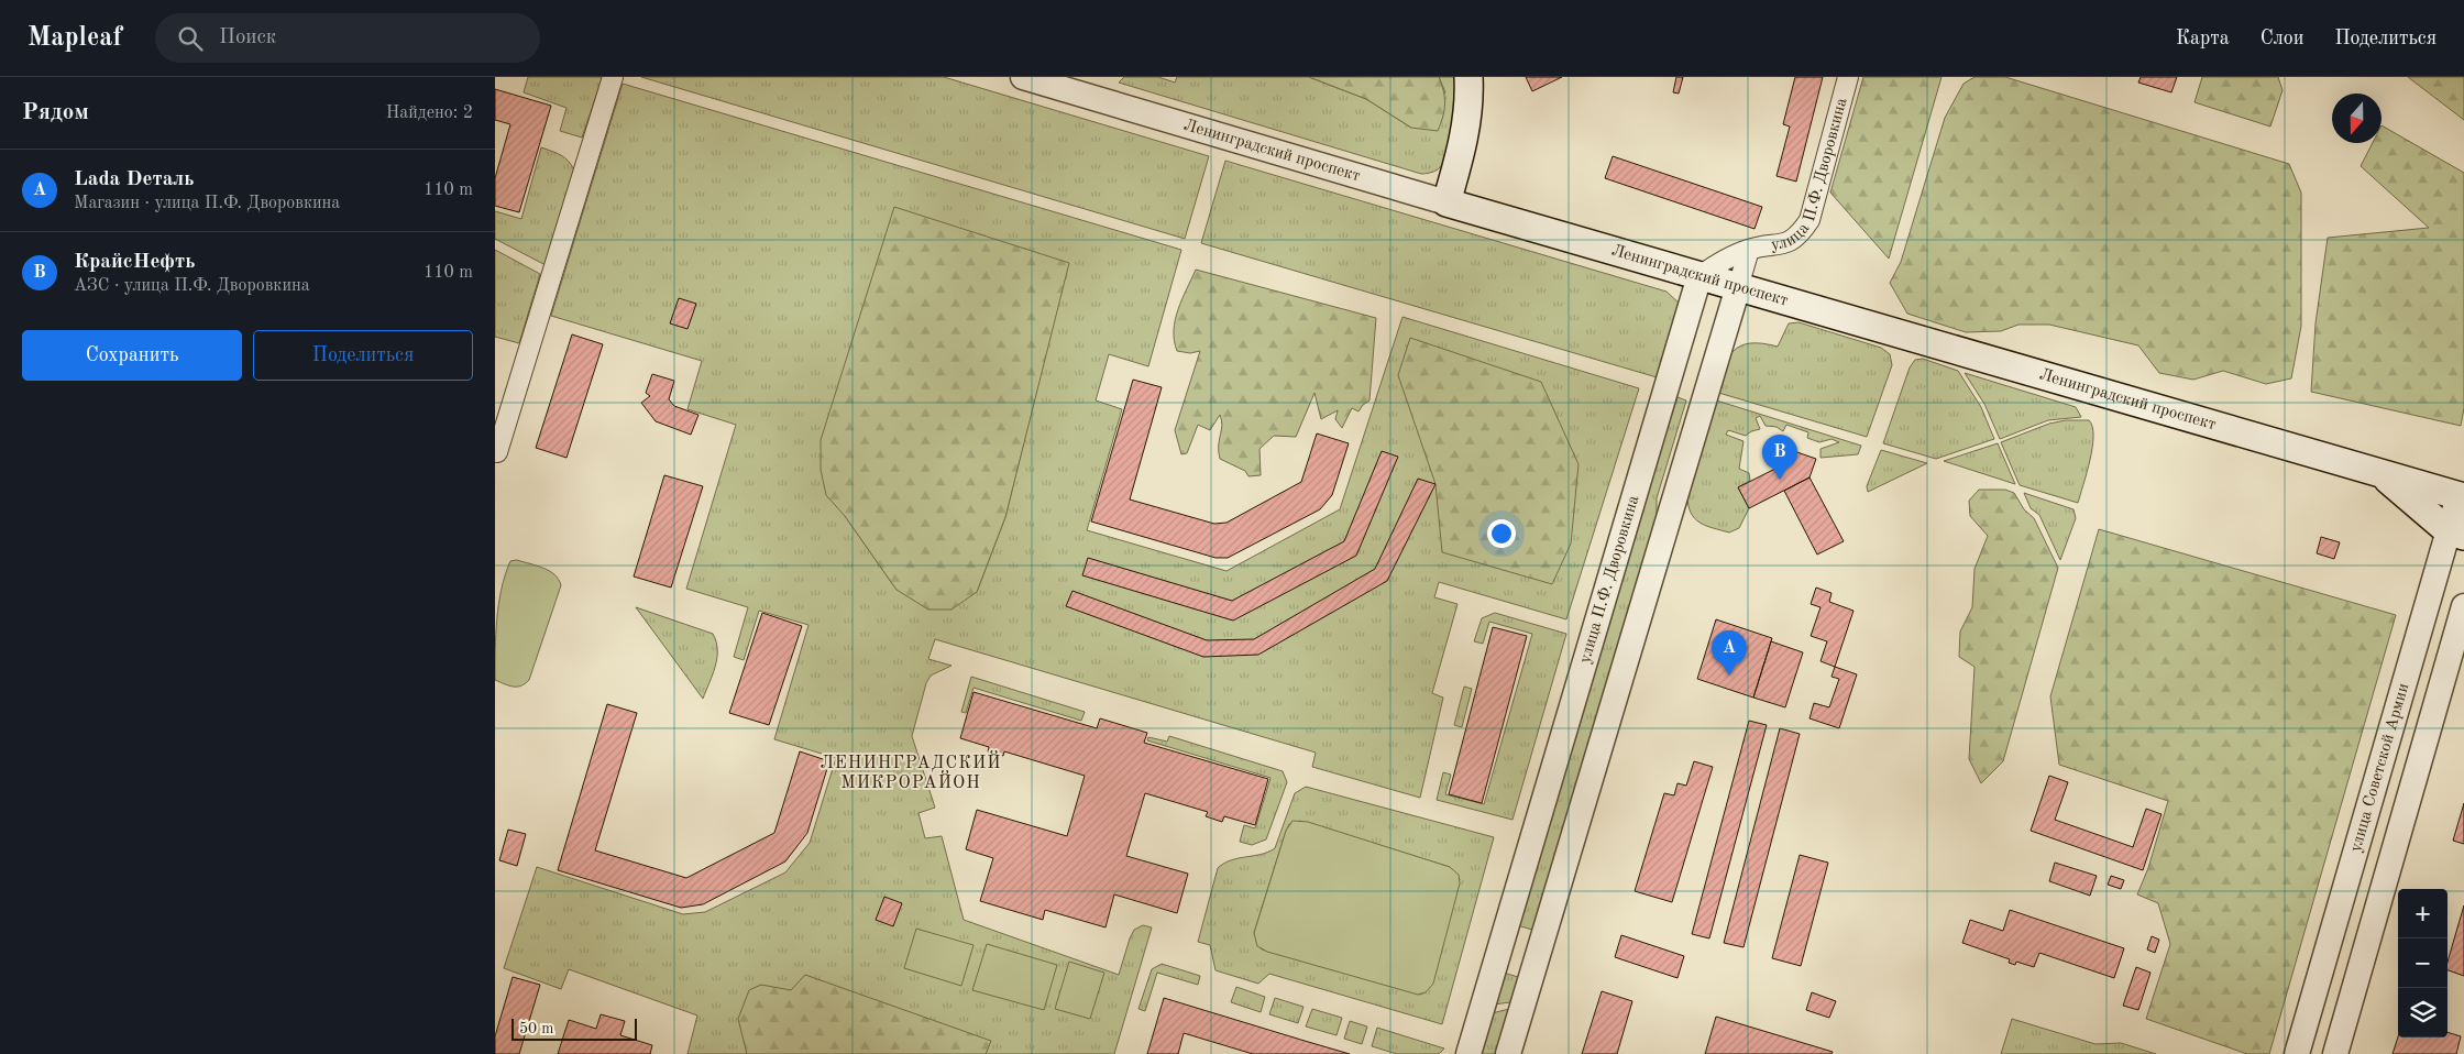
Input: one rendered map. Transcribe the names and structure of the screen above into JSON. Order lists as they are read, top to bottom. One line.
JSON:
{"streets":{"main road":["Ленинградский проспект"],"street":["улица П.Ф. Дворовкина","улица Советской Армии"]},"crossings":[["Ленинградский проспект","улица П.Ф. Дворовкина"],["Ленинградский проспект","улица Советской Армии"]],"districts":["ЛЕНИНГРАДСКИЙ МИКРОРАЙОН"],"scale_bar":"50 m","north":"bottom","page":{"header":"Mapleaf","search":"Поиск","nav":["Карта","Слои","Поделиться"],"heading":["Рядом","Найдено: 2"],"list":[{"mark":"A","name":"Lada Dеталь","note":"Магазин · улица П.Ф. Дворовкина","value":"110 m"},{"mark":"B","name":"КрайсНефть","note":"АЗС · улица П.Ф. Дворовкина","value":"110 m"}],"buttons":["Сохранить","Поделиться"],"pins":["B","A"],"map_buttons":["+","−"],"scale":"50 m"}}
